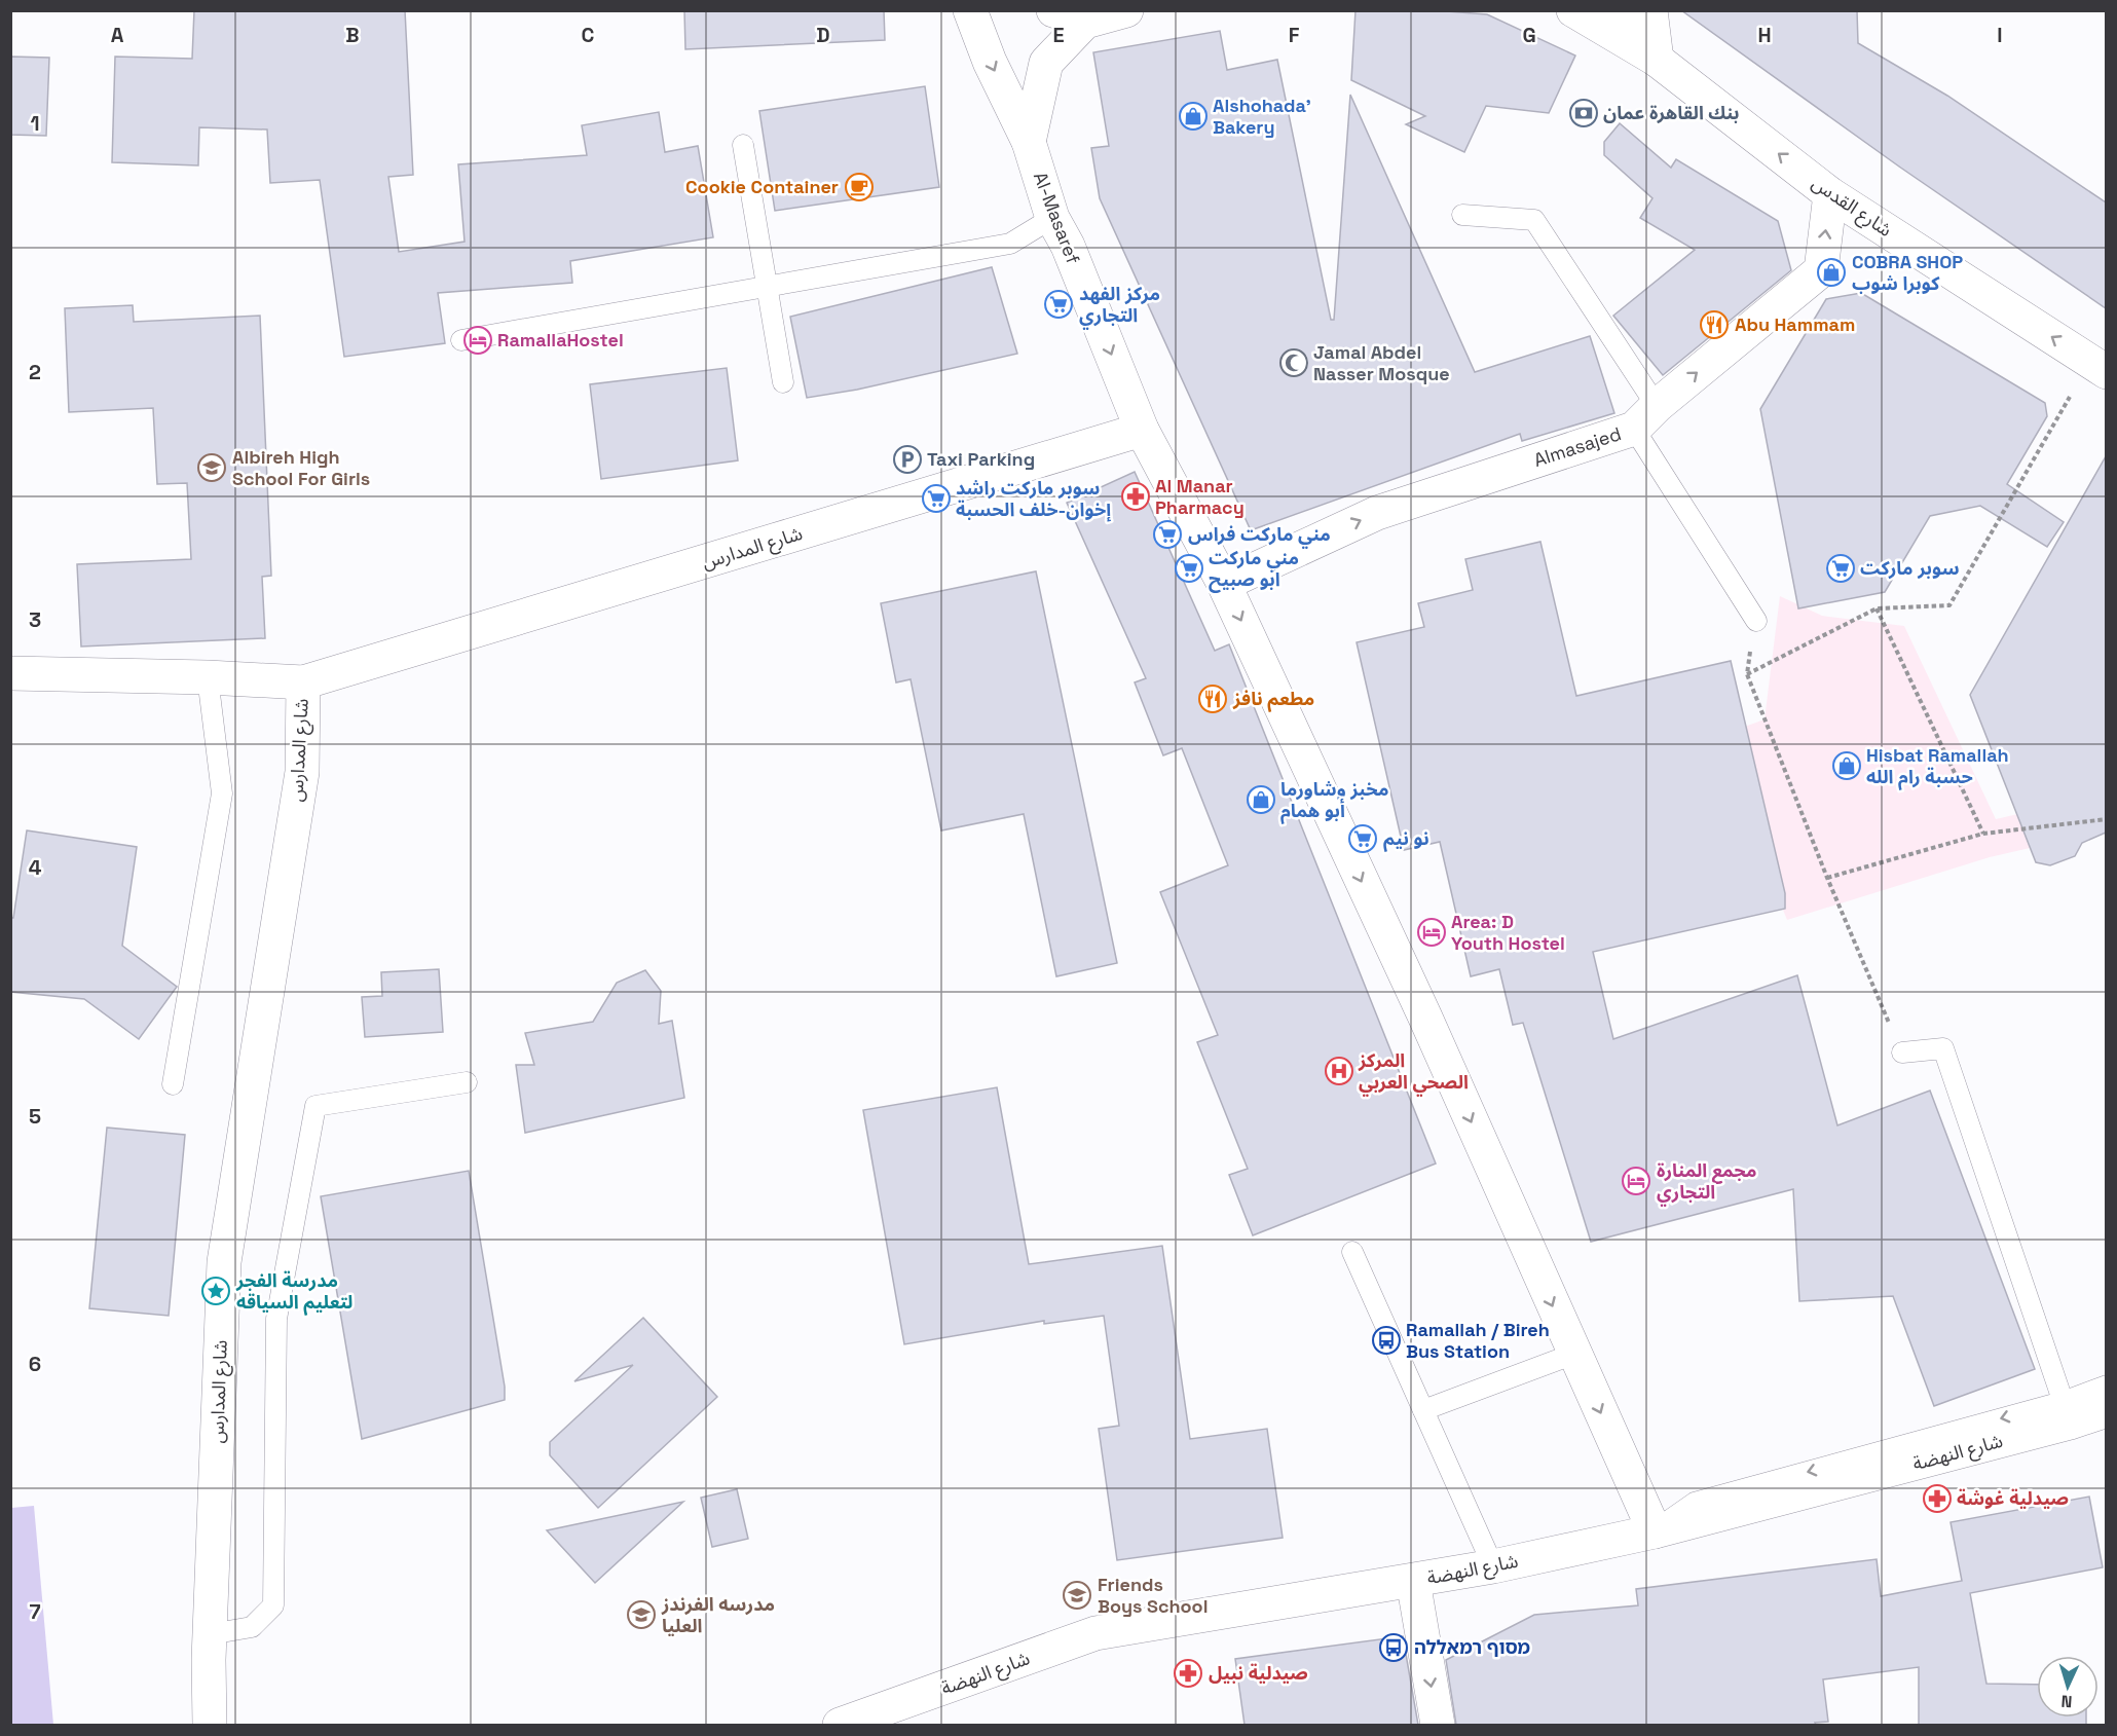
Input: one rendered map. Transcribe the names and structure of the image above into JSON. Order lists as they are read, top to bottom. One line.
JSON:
{"streets":{"street":["شارع القدس","Al-Masaref","Almasajed","شارع المدارس","شارع النهضة"]},"crossings":[["شارع القدس","Almasajed"],["Al-Masaref","Almasajed"],["Al-Masaref","شارع المدارس"],["Al-Masaref","شارع النهضة"]],"one_way":["شارع القدس","Al-Masaref","Almasajed"],"places":{"bank":["بنك القاهرة عمان"],"shop":["Alshohada' Bakery","COBRA SHOP كوبرا شوب","Hisbat Ramallah حسبة رام الله","مخبز وشاورما أبو همام"],"cafe":["Cookie Container"],"supermarket":["مركز الفهد التجاري","سوبر ماركت راشد إخوان-خلف الحسبة","مني ماركت فراس","مني ماركت ابو صبيح","سوبر ماركت","نو نيم"],"restaurant":["Abu Hammam","مطعم نافز"],"hotel":["RamallaHostel","Area: D Youth Hostel","مجمع المنارة التجاري"],"mosque":["Jamal Abdel Nasser Mosque"],"parking":["Taxi Parking"],"school or university":["Albireh High School For Girls","Friends Boys School","مدرسه الفرندز العليا"],"pharmacy":["Al Manar Pharmacy","صيدلية غوشة","صيدلية نبيل"],"hospital":["المركز الصحي العربي"],"place":["مدرسة الفجر لتعليم السياقه"],"bus stop":["Ramallah / Bireh Bus Station","מסוף רמאללה"]},"north":"bottom","grid":{"columns":["A","B","C","D","E","F","G","H","I"],"rows":["1","2","3","4","5","6","7"]}}
